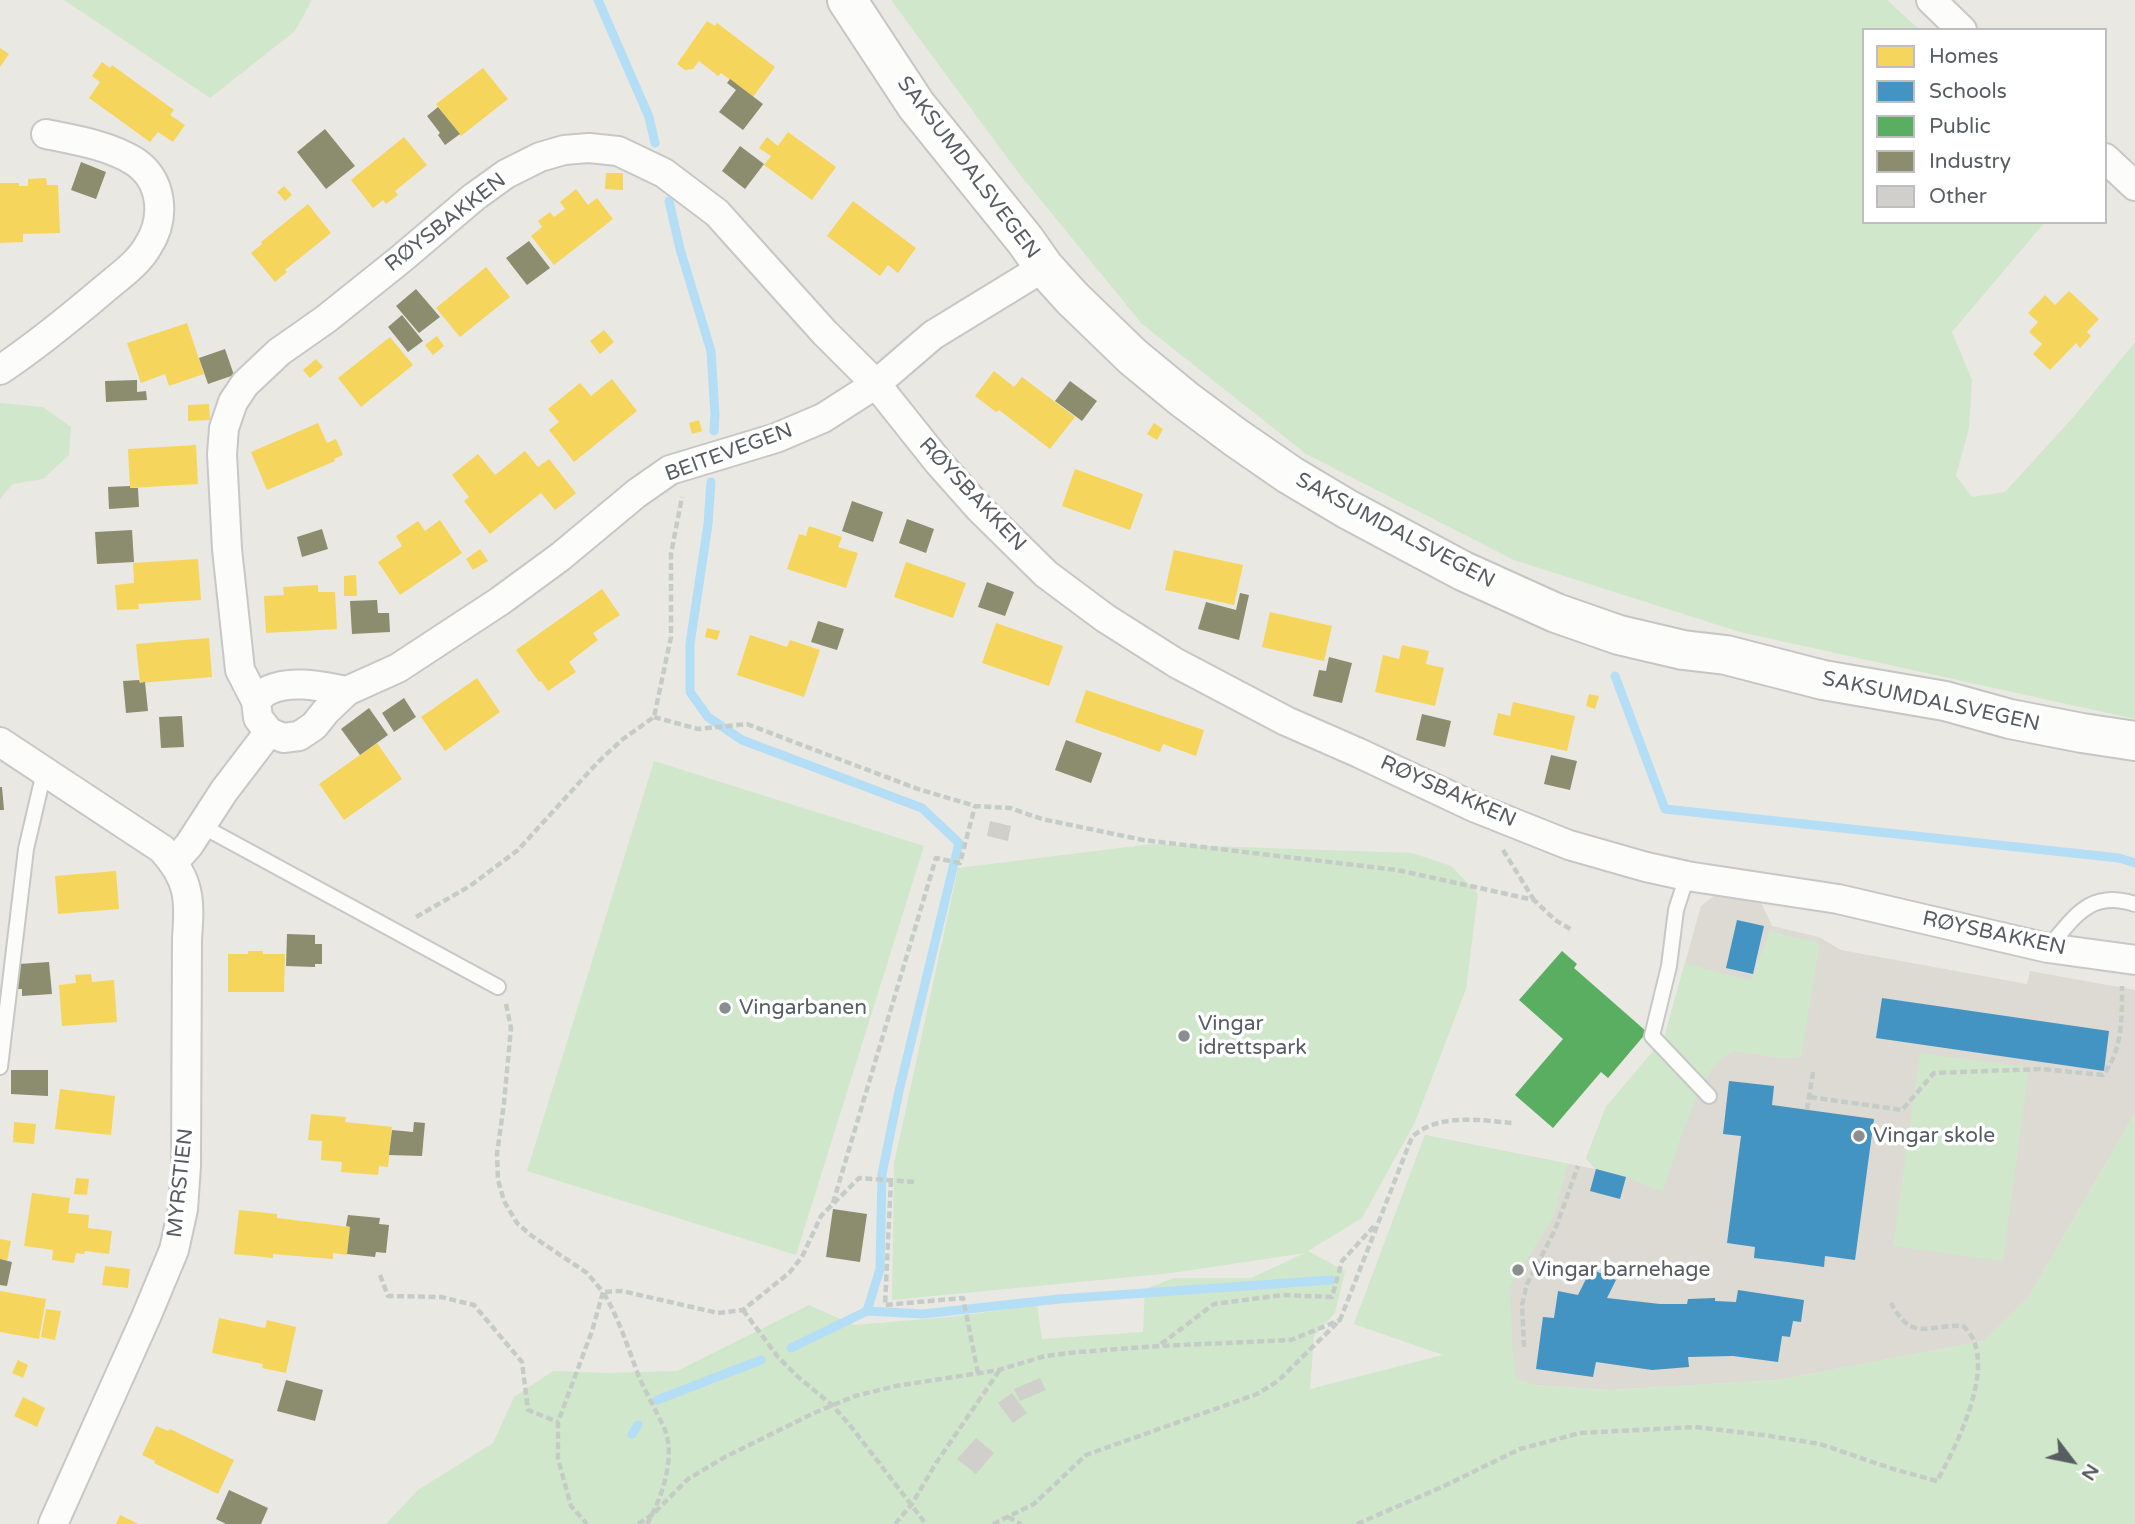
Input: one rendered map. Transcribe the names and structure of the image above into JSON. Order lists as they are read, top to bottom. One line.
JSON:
{"streets":{"main road":["SAKSUMDALSVEGEN"],"street":["RØYSBAKKEN","BEITEVEGEN","MYRSTIEN"]},"crossings":[["SAKSUMDALSVEGEN","BEITEVEGEN"],["RØYSBAKKEN","BEITEVEGEN"]],"places":["Vingarbanen","Vingar idrettspark","Vingar skole","Vingar barnehage"],"legend":["Homes","Schools","Public","Industry","Other"],"north":"bottom right"}
